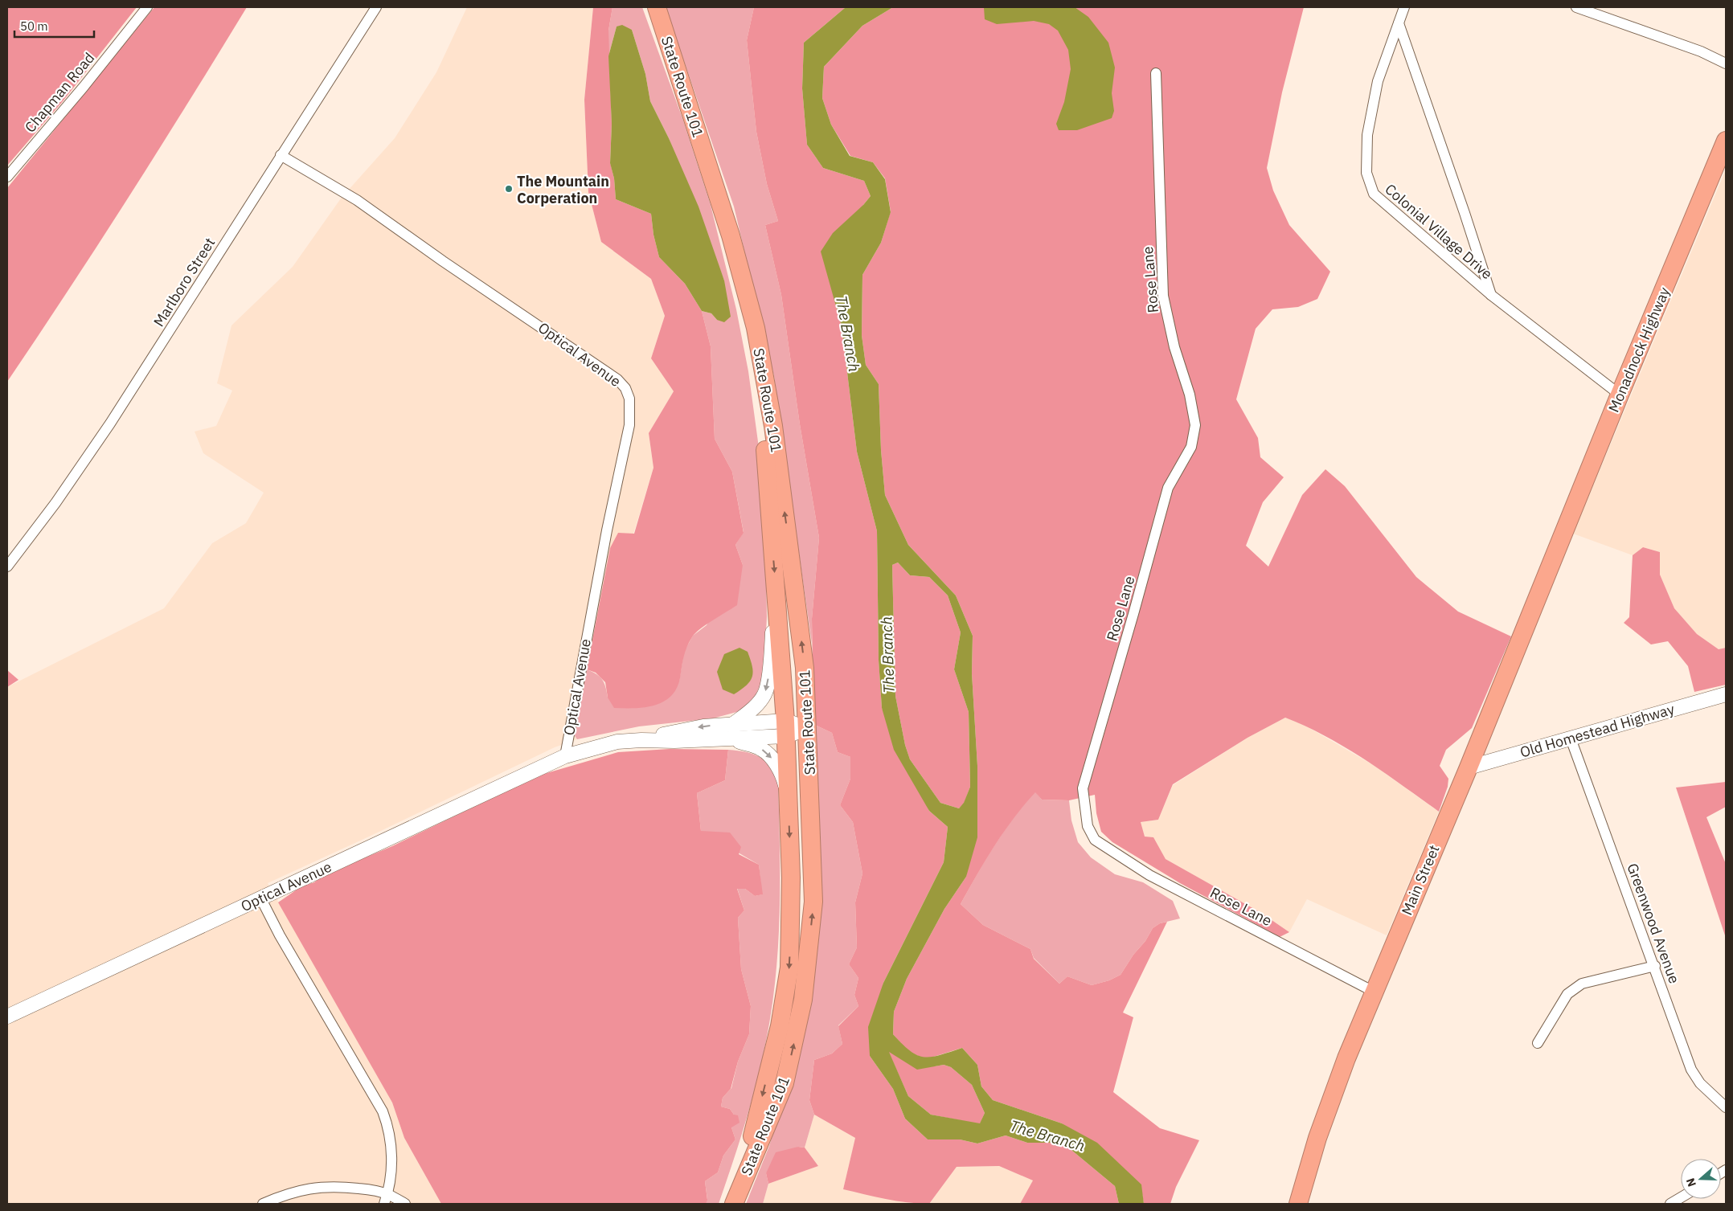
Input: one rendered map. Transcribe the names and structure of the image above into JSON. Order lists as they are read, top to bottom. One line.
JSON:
{"streets":{"highway":["State Route 101","Monadnock Highway","Main Street"],"street":["Chapman Road","Colonial Village Drive","Rose Lane","Marlboro Street","Optical Avenue","Old Homestead Highway","Greenwood Avenue"]},"crossings":[["State Route 101","Optical Avenue"],["Colonial Village Drive","Monadnock Highway"],["Rose Lane","Main Street"],["Marlboro Street","Optical Avenue"],["Monadnock Highway","Main Street"],["Old Homestead Highway","Main Street"],["Old Homestead Highway","Greenwood Avenue"]],"water":["The Branch"],"places":["The Mountain Corperation"],"scale_bar":"50 m","north":"left"}
